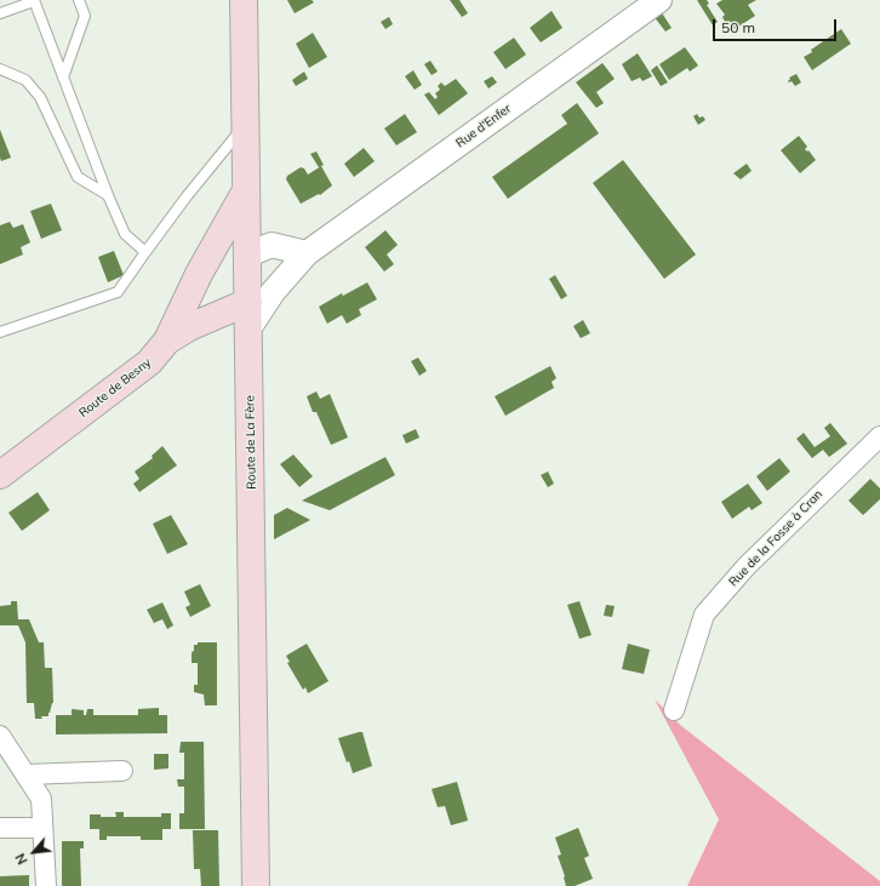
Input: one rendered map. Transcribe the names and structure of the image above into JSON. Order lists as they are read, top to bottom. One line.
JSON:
{"streets":{"main road":["Route de Besny","Route de La Fère"],"street":["Rue d'Enfer","Rue de la Fosse à Cran"]},"crossings":[["Rue d'Enfer","Route de La Fère"],["Route de Besny","Route de La Fère"]],"scale_bar":"50 m","north":"bottom left"}
